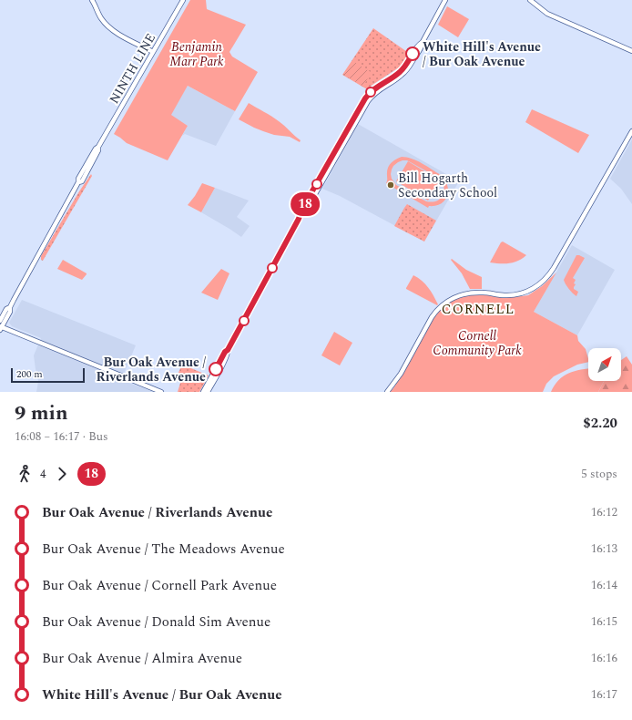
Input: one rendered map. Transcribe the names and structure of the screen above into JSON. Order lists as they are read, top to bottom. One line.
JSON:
{"streets":{"street":["NINTH LINE"]},"districts":["CORNELL"],"parks":["Benjamin Marr Park","Cornell Community Park"],"places":["White Hill's Avenue / Bur Oak Avenue","Bill Hogarth Secondary School","Bur Oak Avenue / Riverlands Avenue"],"lines":["bus line 18"],"scale_bar":"200 m","north":"top right","page":{"on_map":"18","scale":"200 m","heading":["9 min","16:08 – 16:17 · Bus","$2.20"],"legs":["4","18","5 stops"],"list":[{"name":"Bur Oak Avenue / Riverlands Avenue","value":"16:12"},{"name":"Bur Oak Avenue / The Meadows Avenue","value":"16:13"},{"name":"Bur Oak Avenue / Cornell Park Avenue","value":"16:14"},{"name":"Bur Oak Avenue / Donald Sim Avenue","value":"16:15"},{"name":"Bur Oak Avenue / Almira Avenue","value":"16:16"},{"name":"White Hill's Avenue / Bur Oak Avenue","value":"16:17"}]}}
